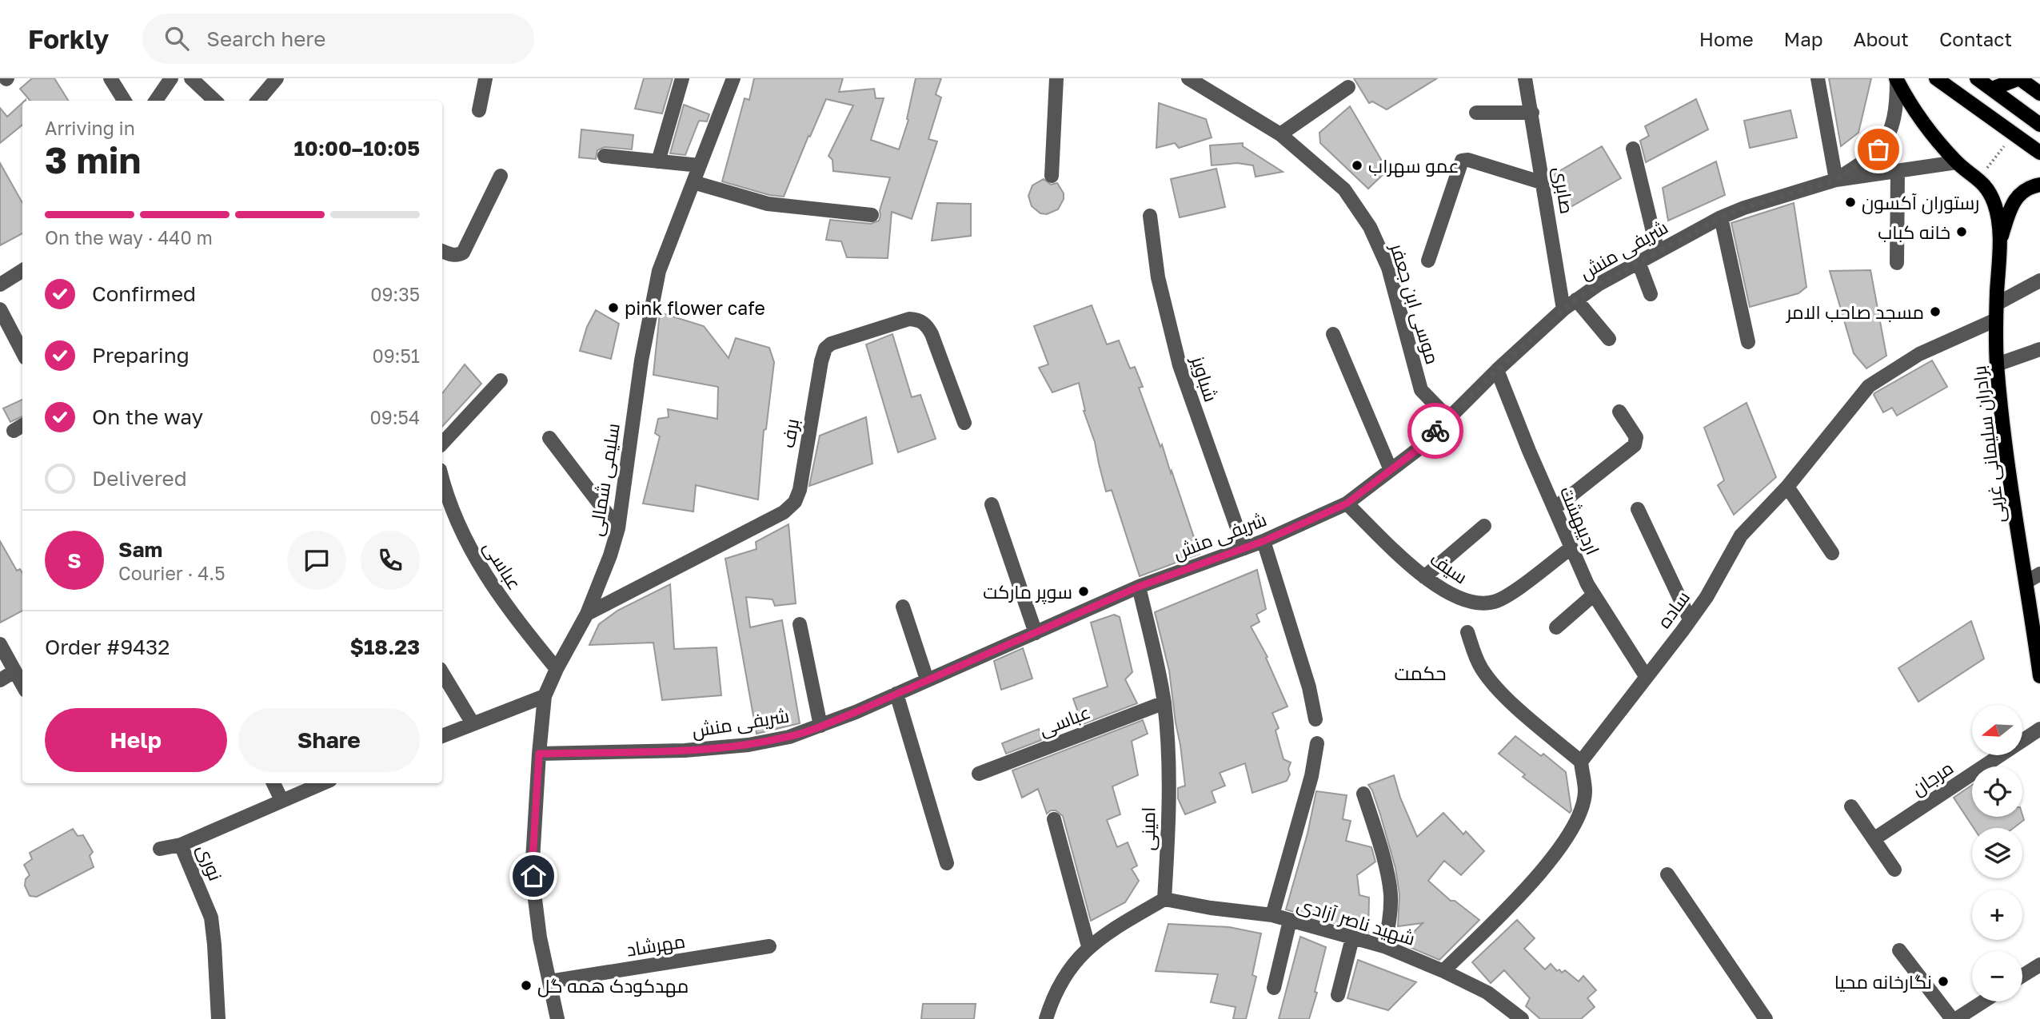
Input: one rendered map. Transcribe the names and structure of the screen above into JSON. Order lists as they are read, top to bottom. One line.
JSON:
{"streets":{"main road":["برادران سلیمانی غربی"],"street":["صابری","شریفی منش","موسی ابن جعفر","شباویز","برف","سلیمی شمالی","اردیبهشت","عباسی","سیف","ساده","مرجان","امینی","نوری","شهید ناصر آزادی","مهرشاد"]},"crossings":[["صابری","شریفی منش"],["شریفی منش","موسی ابن جعفر"],["شریفی منش","شباویز"],["شریفی منش","سلیمی شمالی"],["شریفی منش","اردیبهشت"],["شریفی منش","سیف"],["شریفی منش","امینی"],["برف","سلیمی شمالی"],["برادران سلیمانی غربی","ساده"],["سلیمی شمالی","عباسی"],["سلیمی شمالی","مهرشاد"],["اردیبهشت","سیف"],["اردیبهشت","ساده"],["عباسی","امینی"],["امینی","شهید ناصر آزادی"]],"districts":["حکمت"],"places":["عمو سهراب","رستوران آکسون","خانه کباب","pink flower cafe","مسجد صاحب الامر","سوپر مارکت","نگارخانه محیا","مهدکودک همه گل"],"north":"left","page":{"header":"Forkly","search":"Search here","nav":["Home","Map","About","Contact"],"heading":["3 min","Arriving in","10:00–10:05"],"panel":["Sam","Courier · 4.5","Order #9432","$18.23"],"bar":"On the way · 440 m","list":[["Confirmed","09:35"],["Preparing","09:51"],["On the way","09:54"],"Delivered"],"round":"S","buttons":["Help","Share"],"map_buttons":["+","−"]}}
